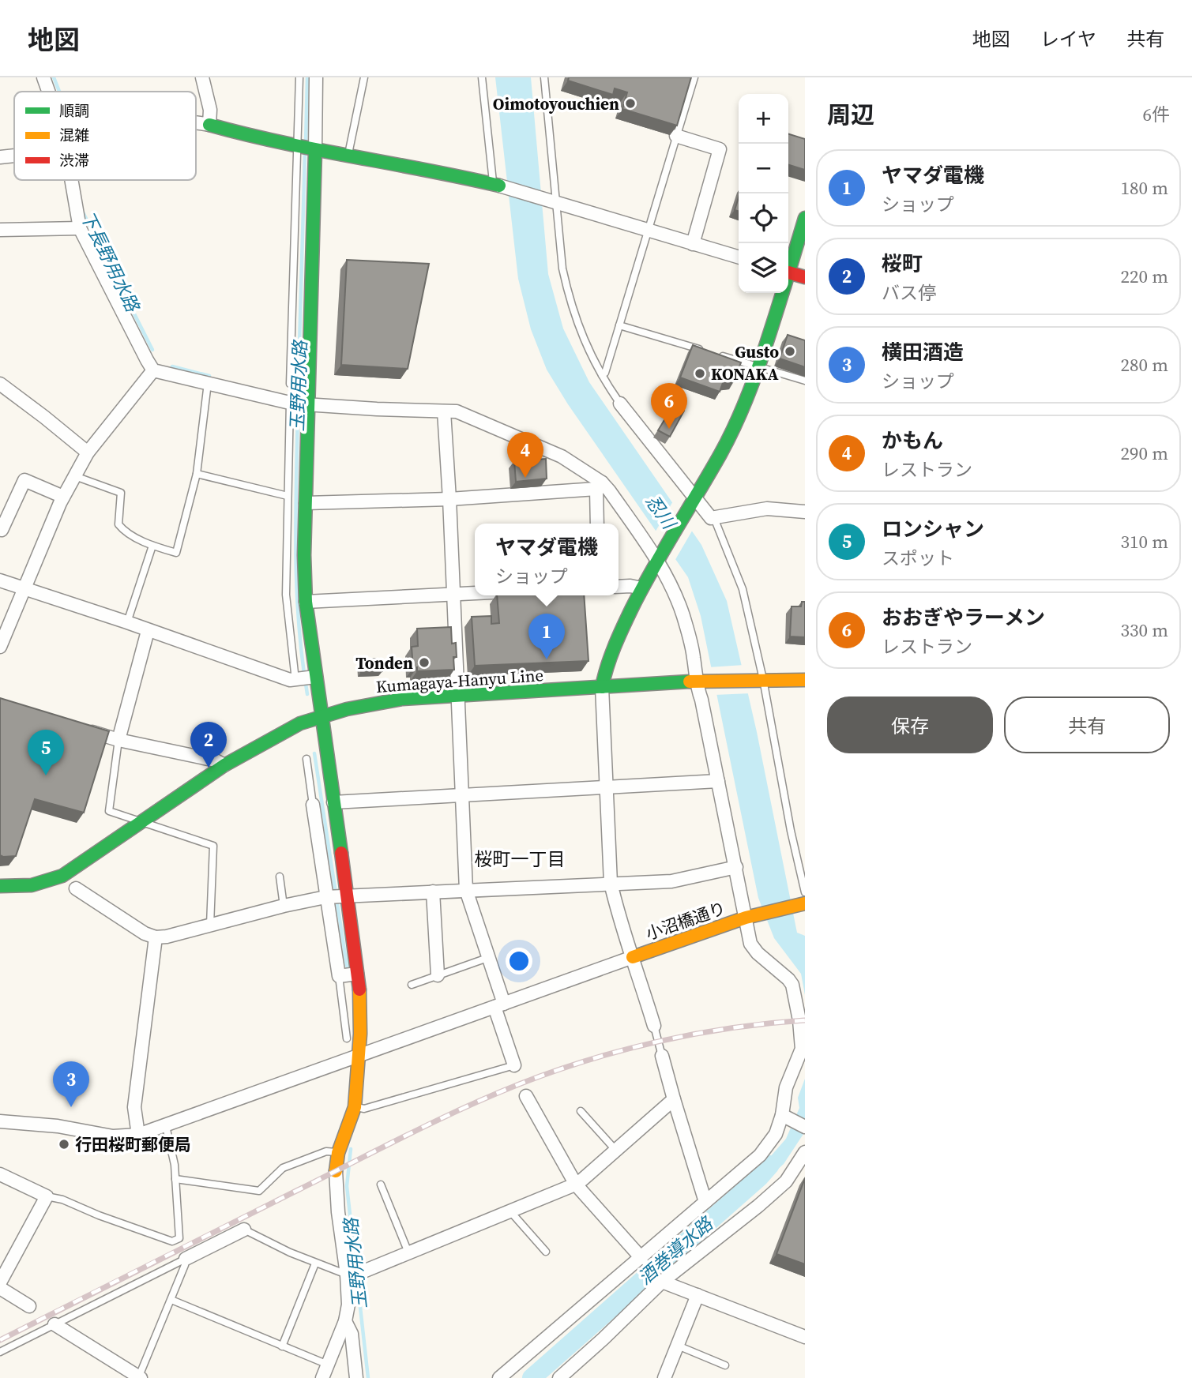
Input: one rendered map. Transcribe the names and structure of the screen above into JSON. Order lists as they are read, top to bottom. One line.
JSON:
{"streets":{"street":["Kumagaya-Hanyu Line","小沼橋通り"]},"districts":["桜町一丁目"],"water":["下長野用水路","玉野用水路","忍川","酒巻導水路"],"places":["Oimotoyouchien","Gusto","KONAKA","Tonden","行田桜町郵便局"],"legend":["順調","混雑","渋滞"],"page":{"header":"地図","nav":["地図","レイヤ","共有"],"heading":["周辺","6件"],"map_buttons":["+","−"],"list":[{"mark":"1","name":"ヤマダ電機","note":"ショップ","value":"180 m"},{"mark":"2","name":"桜町","note":"バス停","value":"220 m"},{"mark":"3","name":"横田酒造","note":"ショップ","value":"280 m"},{"mark":"4","name":"かもん","note":"レストラン","value":"290 m"},{"mark":"5","name":"ロンシャン","note":"スポット","value":"310 m"},{"mark":"6","name":"おおぎやラーメン","note":"レストラン","value":"330 m"}],"pins":["6","4","1","2","5","3"],"popup":["ヤマダ電機","ショップ"],"buttons":["保存","共有"]}}
